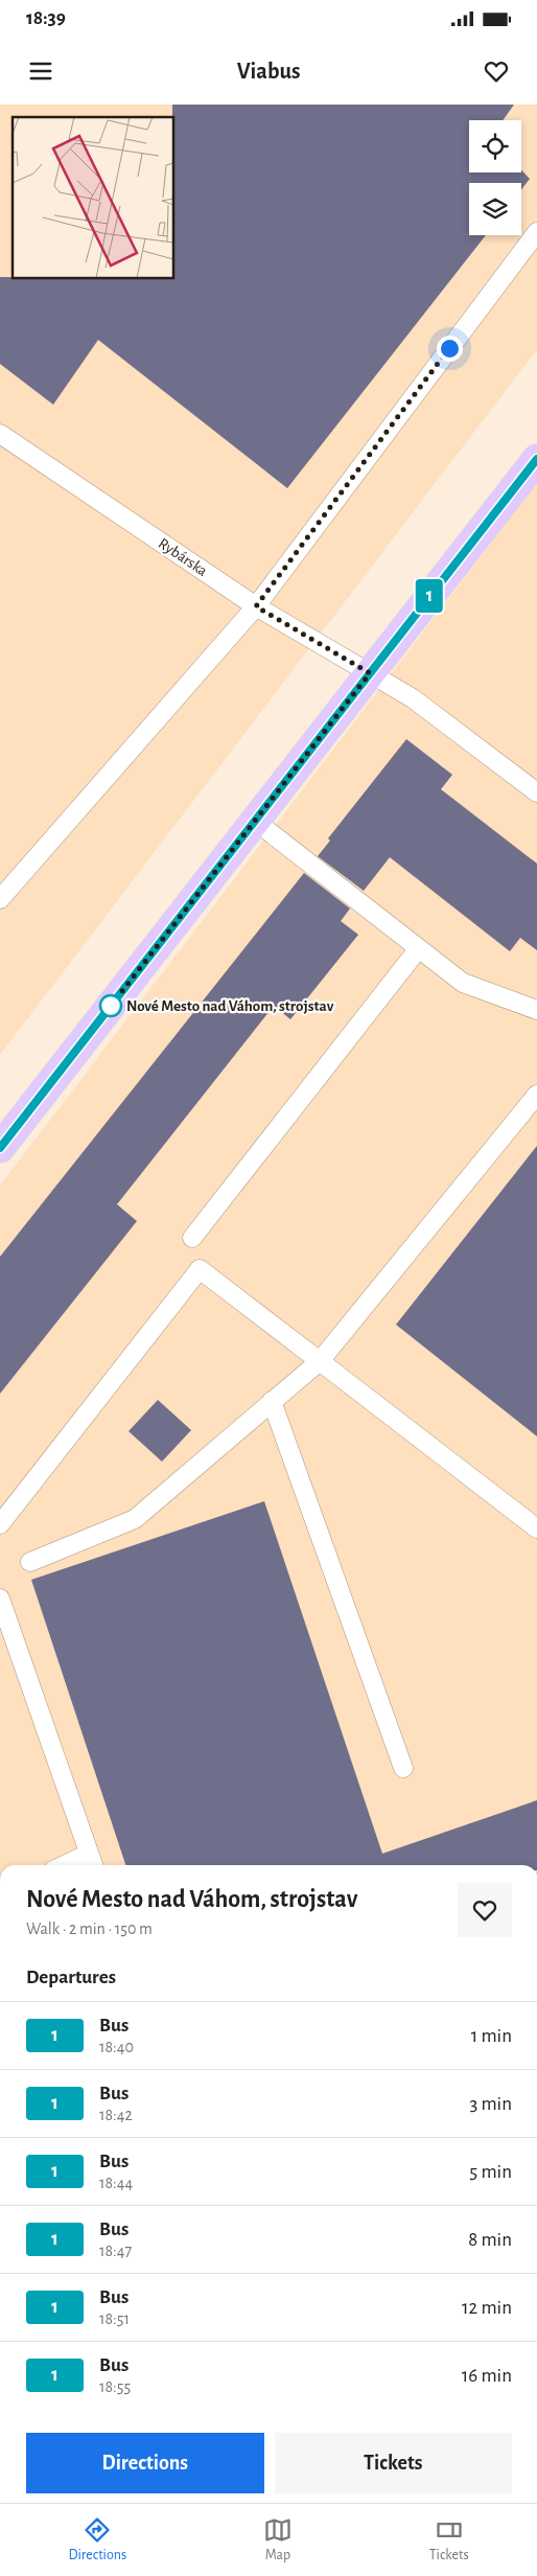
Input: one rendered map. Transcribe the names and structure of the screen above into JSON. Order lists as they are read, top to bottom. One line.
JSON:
{"streets":{"lane":["Rybárska"]},"places":["Nové Mesto nad Váhom, strojstav"],"lines":["bus line 1"],"page":{"status":"18:39","header":"Viabus","on_map":"1","heading":[["Nové Mesto nad Váhom, strojstav","Walk · 2 min · 150 m"],"Departures"],"list":[{"mark":"1","name":"Bus","note":"18:40","value":"1 min"},{"mark":"1","name":"Bus","note":"18:42","value":"3 min"},{"mark":"1","name":"Bus","note":"18:44","value":"5 min"},{"mark":"1","name":"Bus","note":"18:47","value":"8 min"},{"mark":"1","name":"Bus","note":"18:51","value":"12 min"},{"mark":"1","name":"Bus","note":"18:55","value":"16 min"}],"buttons":["Directions","Tickets"],"tabs":["Directions","Map","Tickets"]}}
